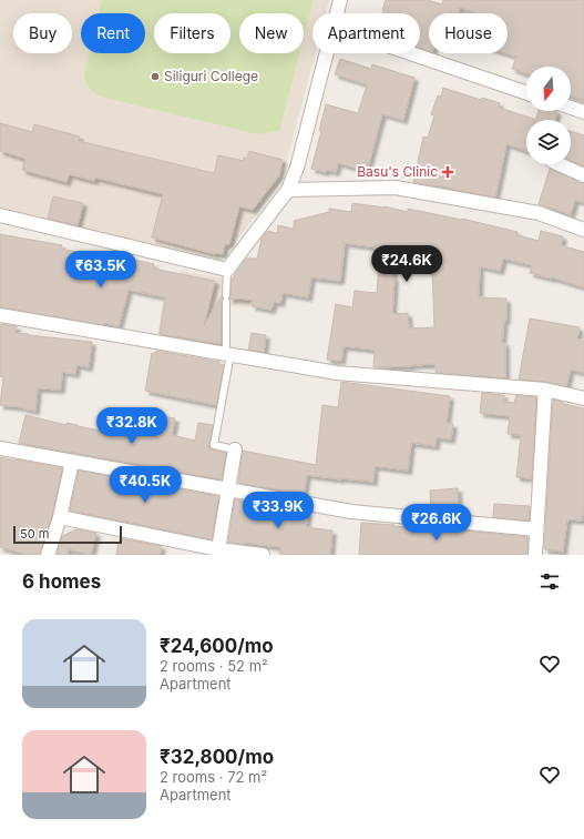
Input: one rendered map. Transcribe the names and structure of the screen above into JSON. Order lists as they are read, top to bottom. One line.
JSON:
{"places":{"other":["Siliguri College"],"health":["Basu's Clinic"]},"scale_bar":"50 m","north":"bottom","page":{"chip":["Buy","Rent","Filters","New","Apartment","House"],"price":["₹24.6K","₹63.5K","₹32.8K","₹40.5K","₹33.9K","₹26.6K"],"scale":"50 m","heading":"6 homes","list":[{"name":"₹24,600/mo","note":"2 rooms · 52 m² · Apartment"},{"name":"₹32,800/mo","note":"2 rooms · 72 m² · Apartment"}]}}
